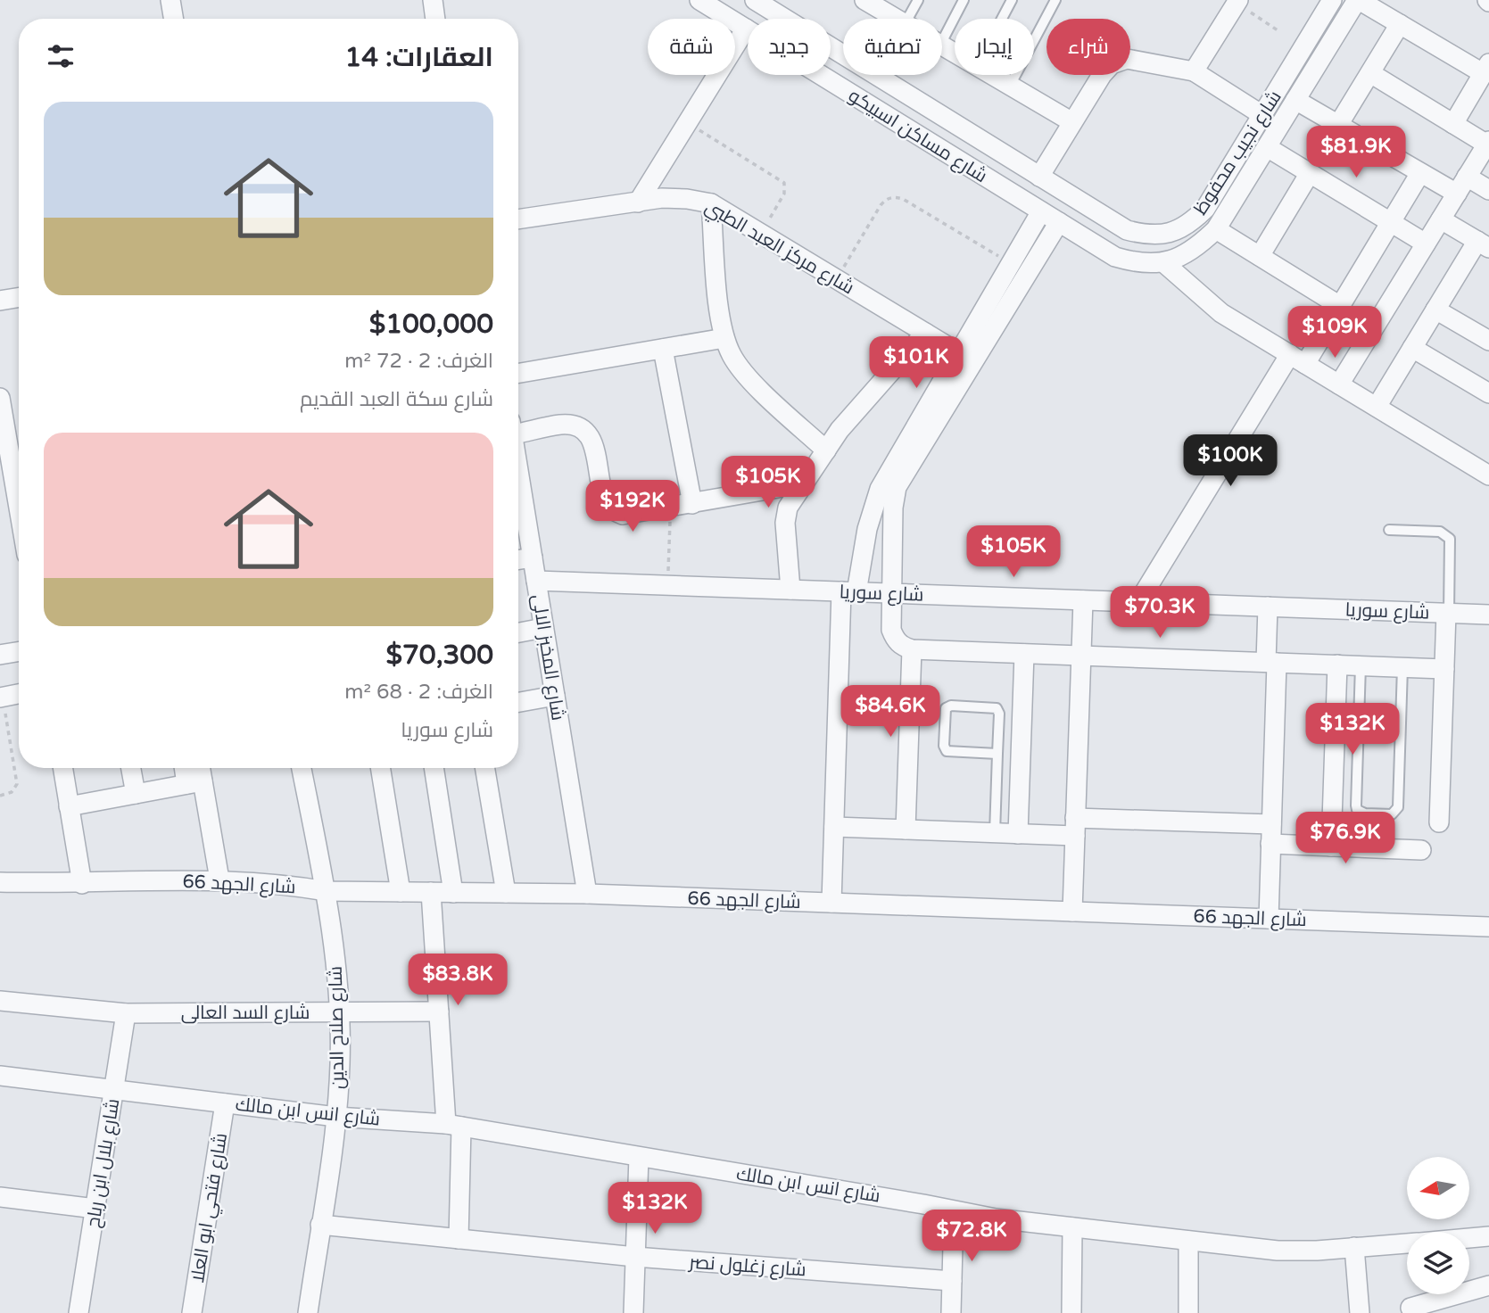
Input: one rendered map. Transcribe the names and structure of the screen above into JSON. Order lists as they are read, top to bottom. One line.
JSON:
{"streets":{"street":["شارع مساكن اسبيكو","شارع نجيب محفوظ","شارع مركز العبد الطبي","شارع سوريا","شارع المخبز الالى","شارع الجهد 66","شارع السد العالى","شارع صلاح الدين","شارع انس ابن مالك","شارع بلال ابن رباح","شارع فتحي ابو العلا","شارع زغلول نصر"]},"crossings":[["شارع مساكن اسبيكو","شارع نجيب محفوظ"],["شارع سوريا","شارع المخبز الالى"],["شارع المخبز الالى","شارع الجهد 66"],["شارع الجهد 66","شارع صلاح الدين"],["شارع السد العالى","شارع صلاح الدين"],["شارع السد العالى","شارع بلال ابن رباح"],["شارع صلاح الدين","شارع انس ابن مالك"],["شارع صلاح الدين","شارع زغلول نصر"],["شارع انس ابن مالك","شارع بلال ابن رباح"],["شارع انس ابن مالك","شارع فتحي ابو العلا"]],"north":"left","page":{"chip":["شراء","إيجار","تصفية","جديد","شقة"],"heading":"العقارات: 14","list":[{"name":"$100,000","note":"الغرف: 2 · 72 m² · شارع سكة العبد القديم"},{"name":"$70,300","note":"الغرف: 2 · 68 m² · شارع سوريا"}],"price":["$81.9K","$109K","$101K","$100K","$105K","$192K","$105K","$70.3K","$84.6K","$132K","$76.9K","$83.8K","$132K","$72.8K"]}}
